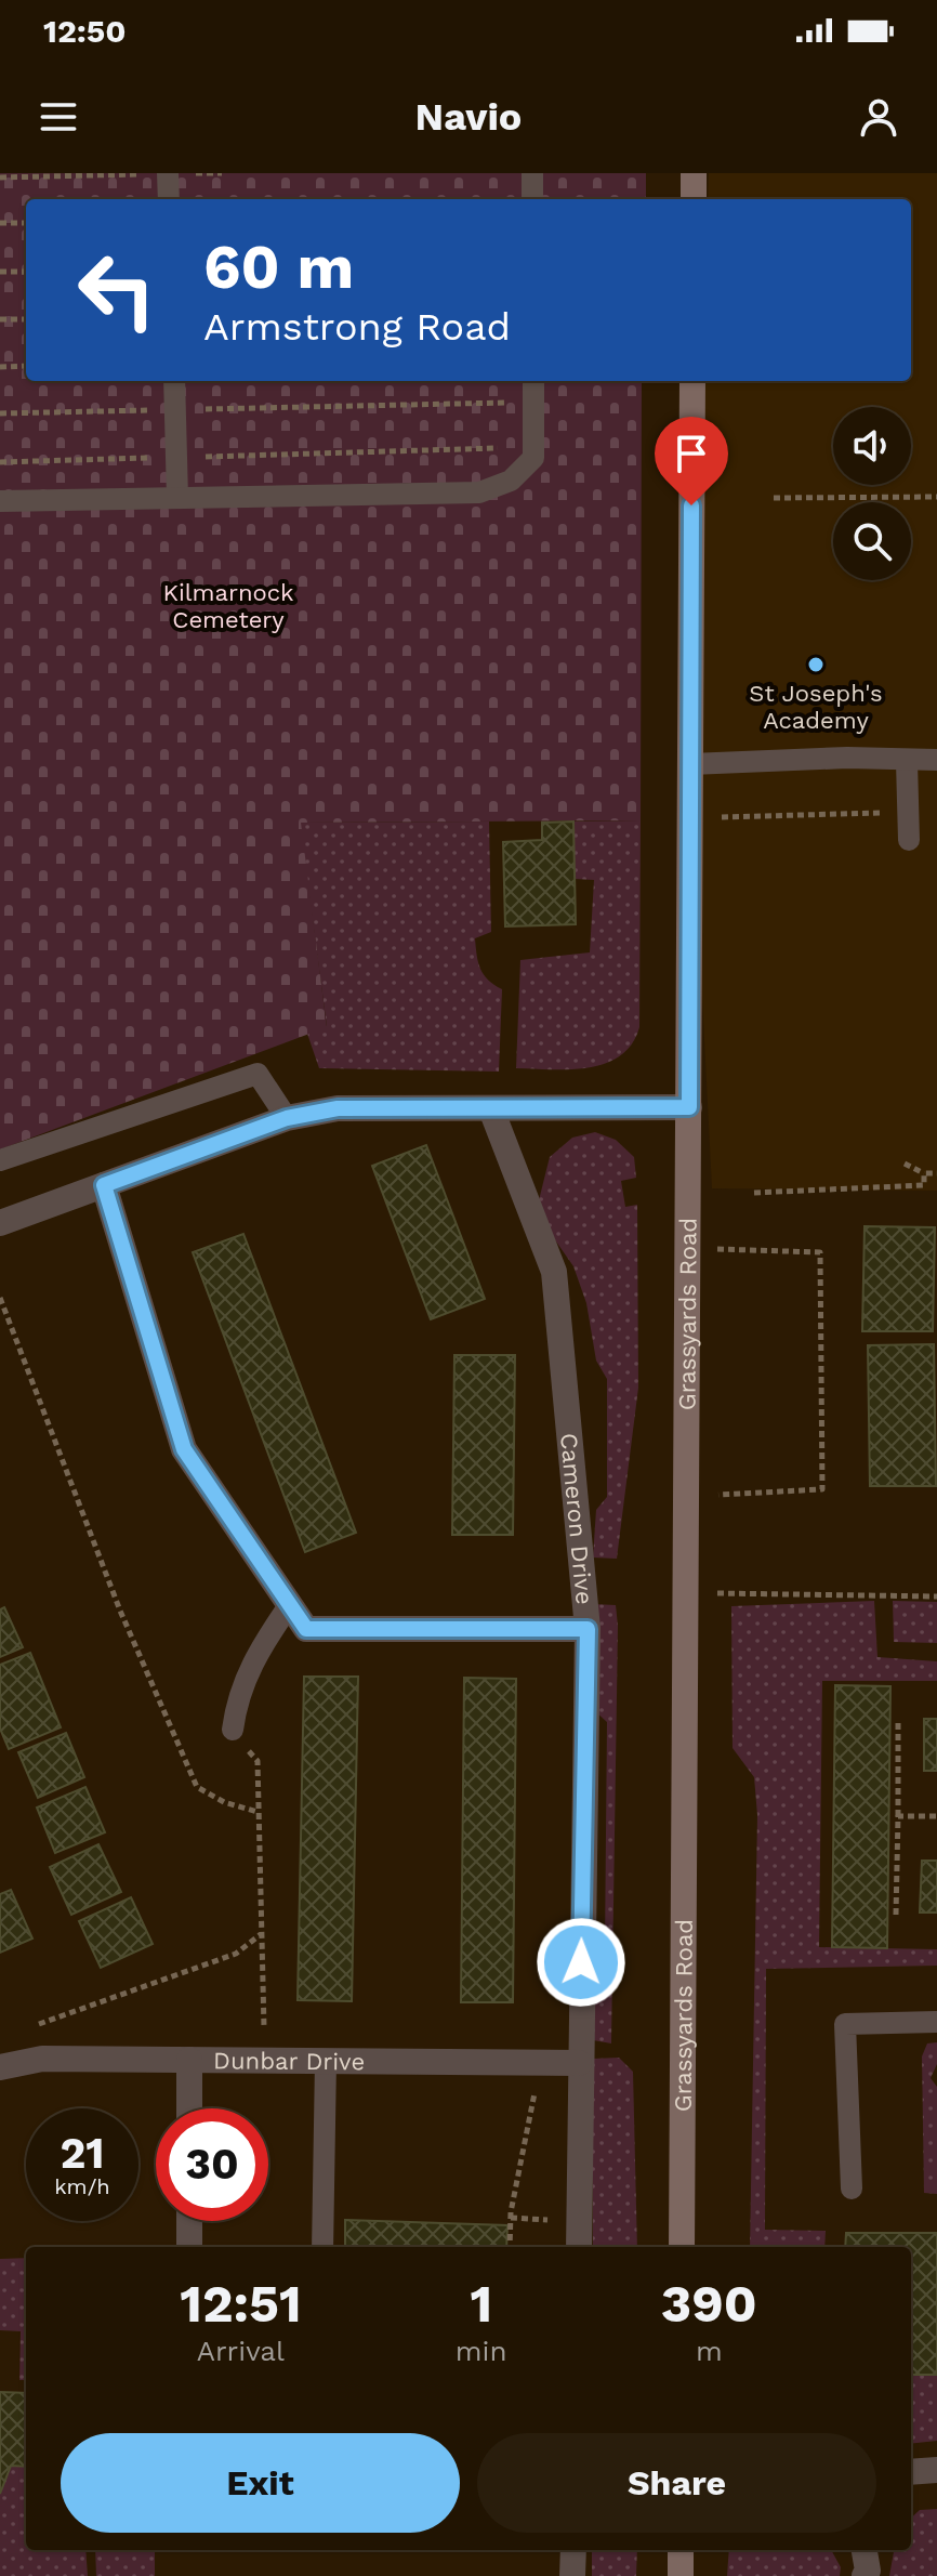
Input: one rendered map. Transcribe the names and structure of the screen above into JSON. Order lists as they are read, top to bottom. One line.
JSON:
{"streets":{"main road":["Grassyards Road"],"street":["Cameron Drive","Dunbar Drive"]},"crossings":[["Cameron Drive","Dunbar Drive"]],"parks":["Kilmarnock Cemetery"],"places":["St Joseph's Academy"],"page":{"status":"12:50","header":"Navio","turn":["60 m","Armstrong Road"],"speed":"21 km/h","limit":"30","eta":["12:51","Arrival","1","min","390","m"],"buttons":["Exit","Share"]}}
